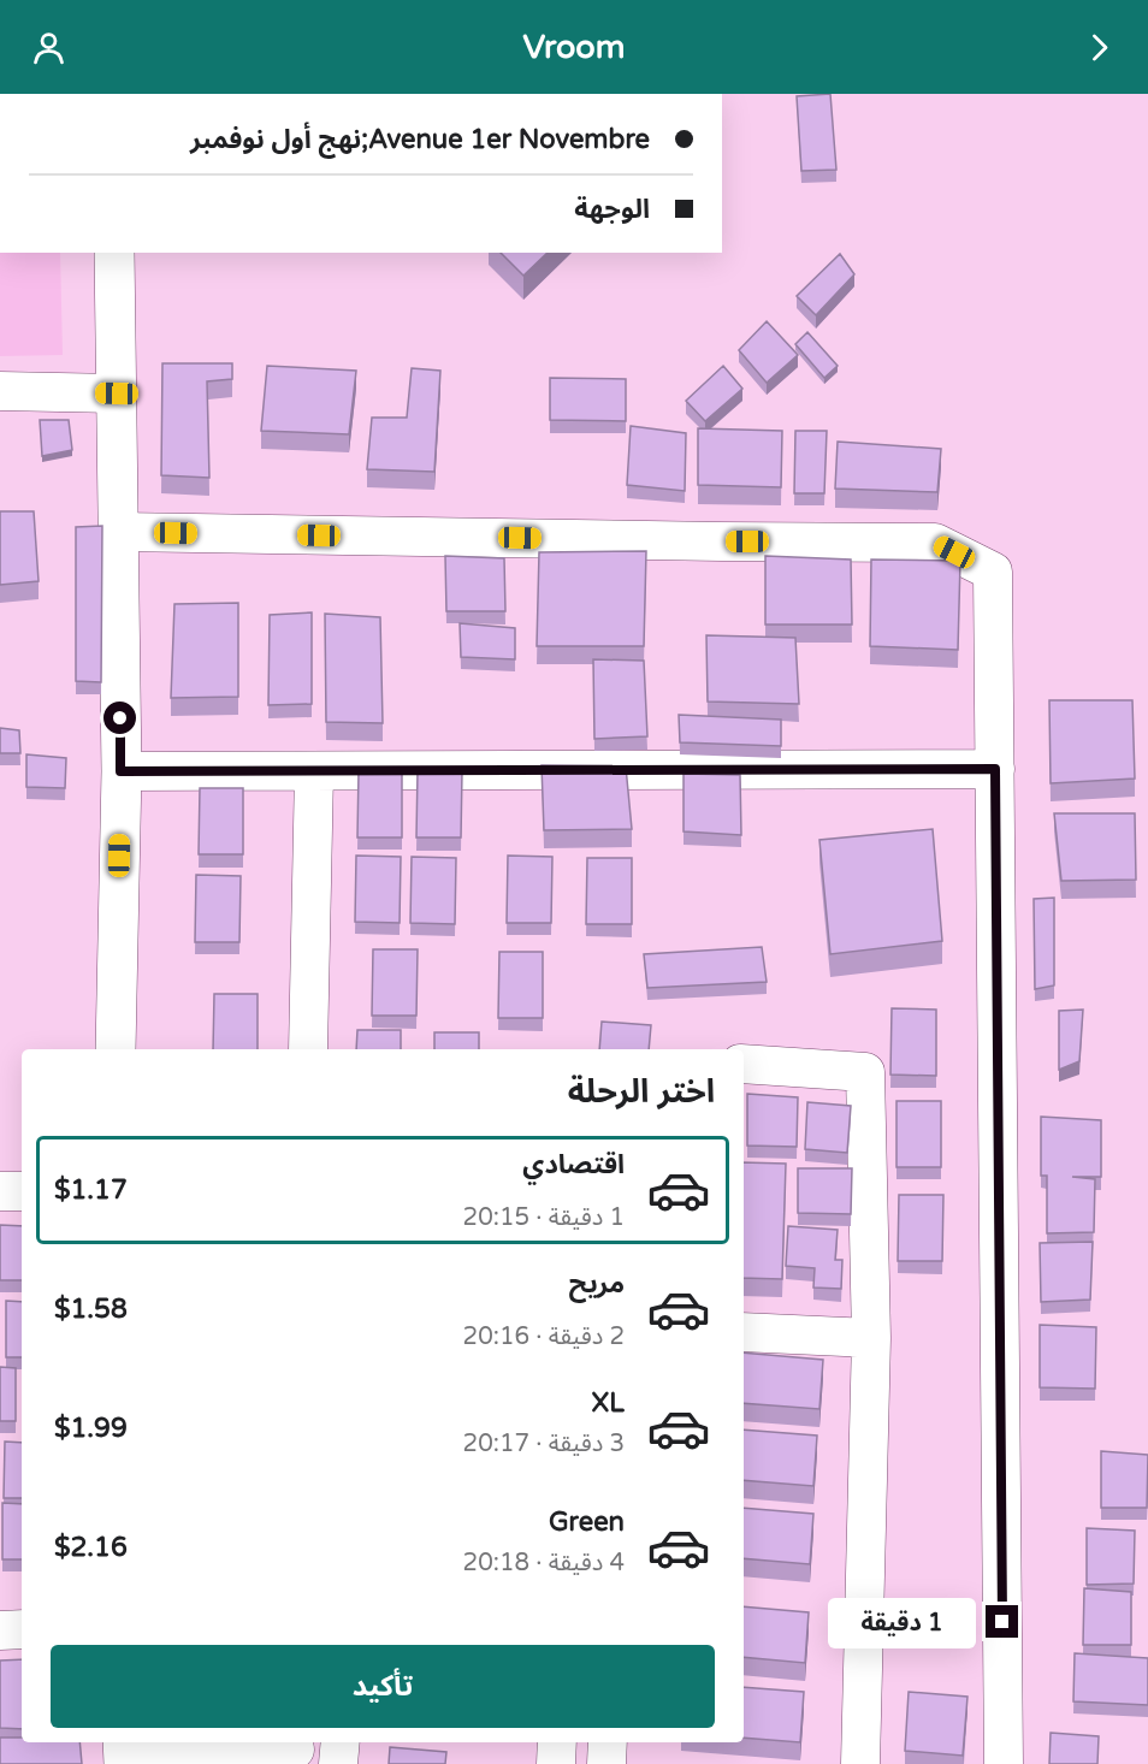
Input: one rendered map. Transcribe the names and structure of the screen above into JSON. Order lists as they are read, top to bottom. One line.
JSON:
{"page":{"header":"Vroom","banner":["Avenue 1er Novembre;نهج أول نوفمبر","الوجهة"],"heading":"اختر الرحلة","list":[{"name":"اقتصادي","note":"1 دقيقة · 20:15","value":"$1.17"},{"name":"مريح","note":"2 دقيقة · 20:16","value":"$1.58"},{"name":"XL","note":"3 دقيقة · 20:17","value":"$1.99"},{"name":"Green","note":"4 دقيقة · 20:18","value":"$2.16"}],"bubble":"1 دقيقة","buttons":"تأكيد"}}
